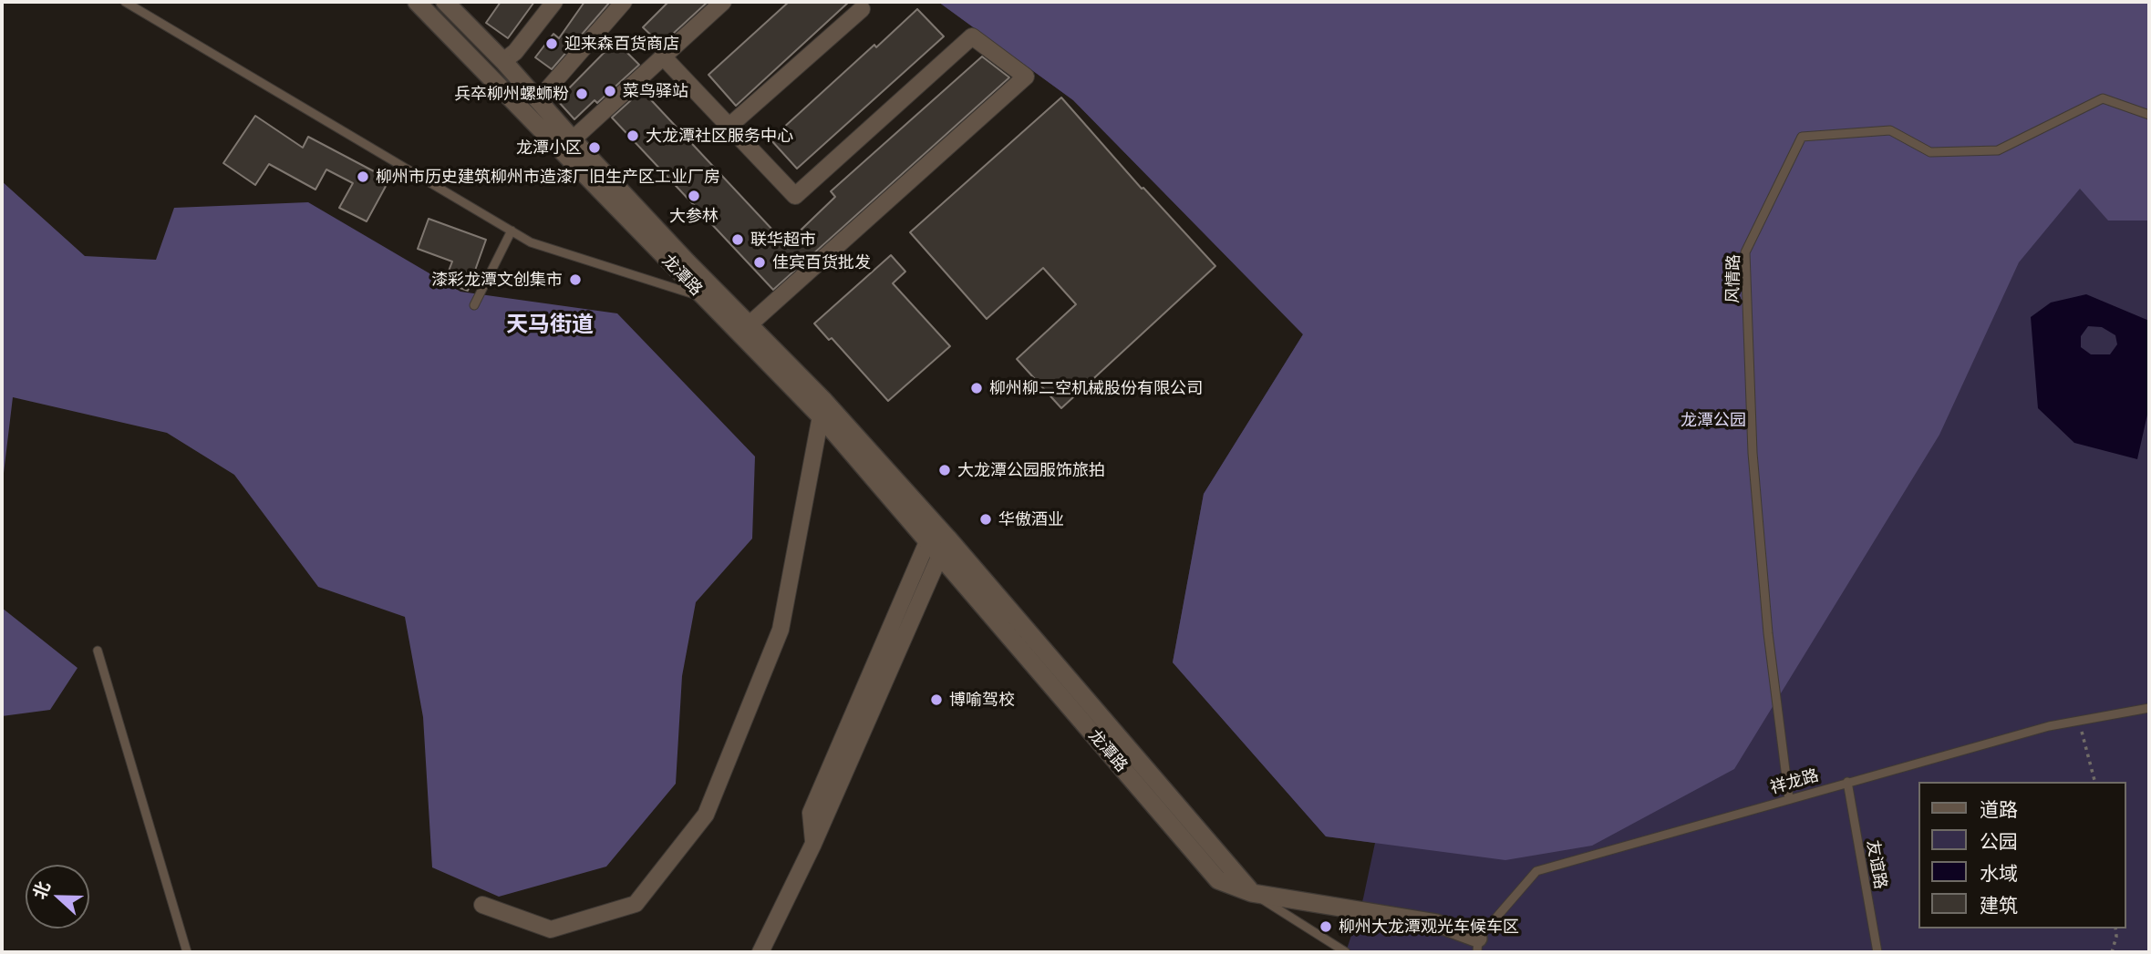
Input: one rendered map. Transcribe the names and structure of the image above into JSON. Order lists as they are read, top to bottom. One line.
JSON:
{"streets":{"street":["龙潭路"],"lane":["风情路","祥龙路","友谊路"]},"crossings":[["龙潭路","祥龙路"],["风情路","祥龙路"],["祥龙路","友谊路"]],"districts":["天马街道"],"parks":["龙潭公园"],"places":["迎来森百货商店","菜鸟驿站","兵卒柳州螺蛳粉","大龙潭社区服务中心","龙潭小区","柳州市历史建筑柳州市造漆厂旧生产区工业厂房","大参林","联华超市","佳宾百货批发","漆彩龙潭文创集市","柳州柳二空机械股份有限公司","大龙潭公园服饰旅拍","华傲酒业","博喻驾校","柳州大龙潭观光车候车区"],"legend":["道路","公园","水域","建筑"],"north":"left"}
